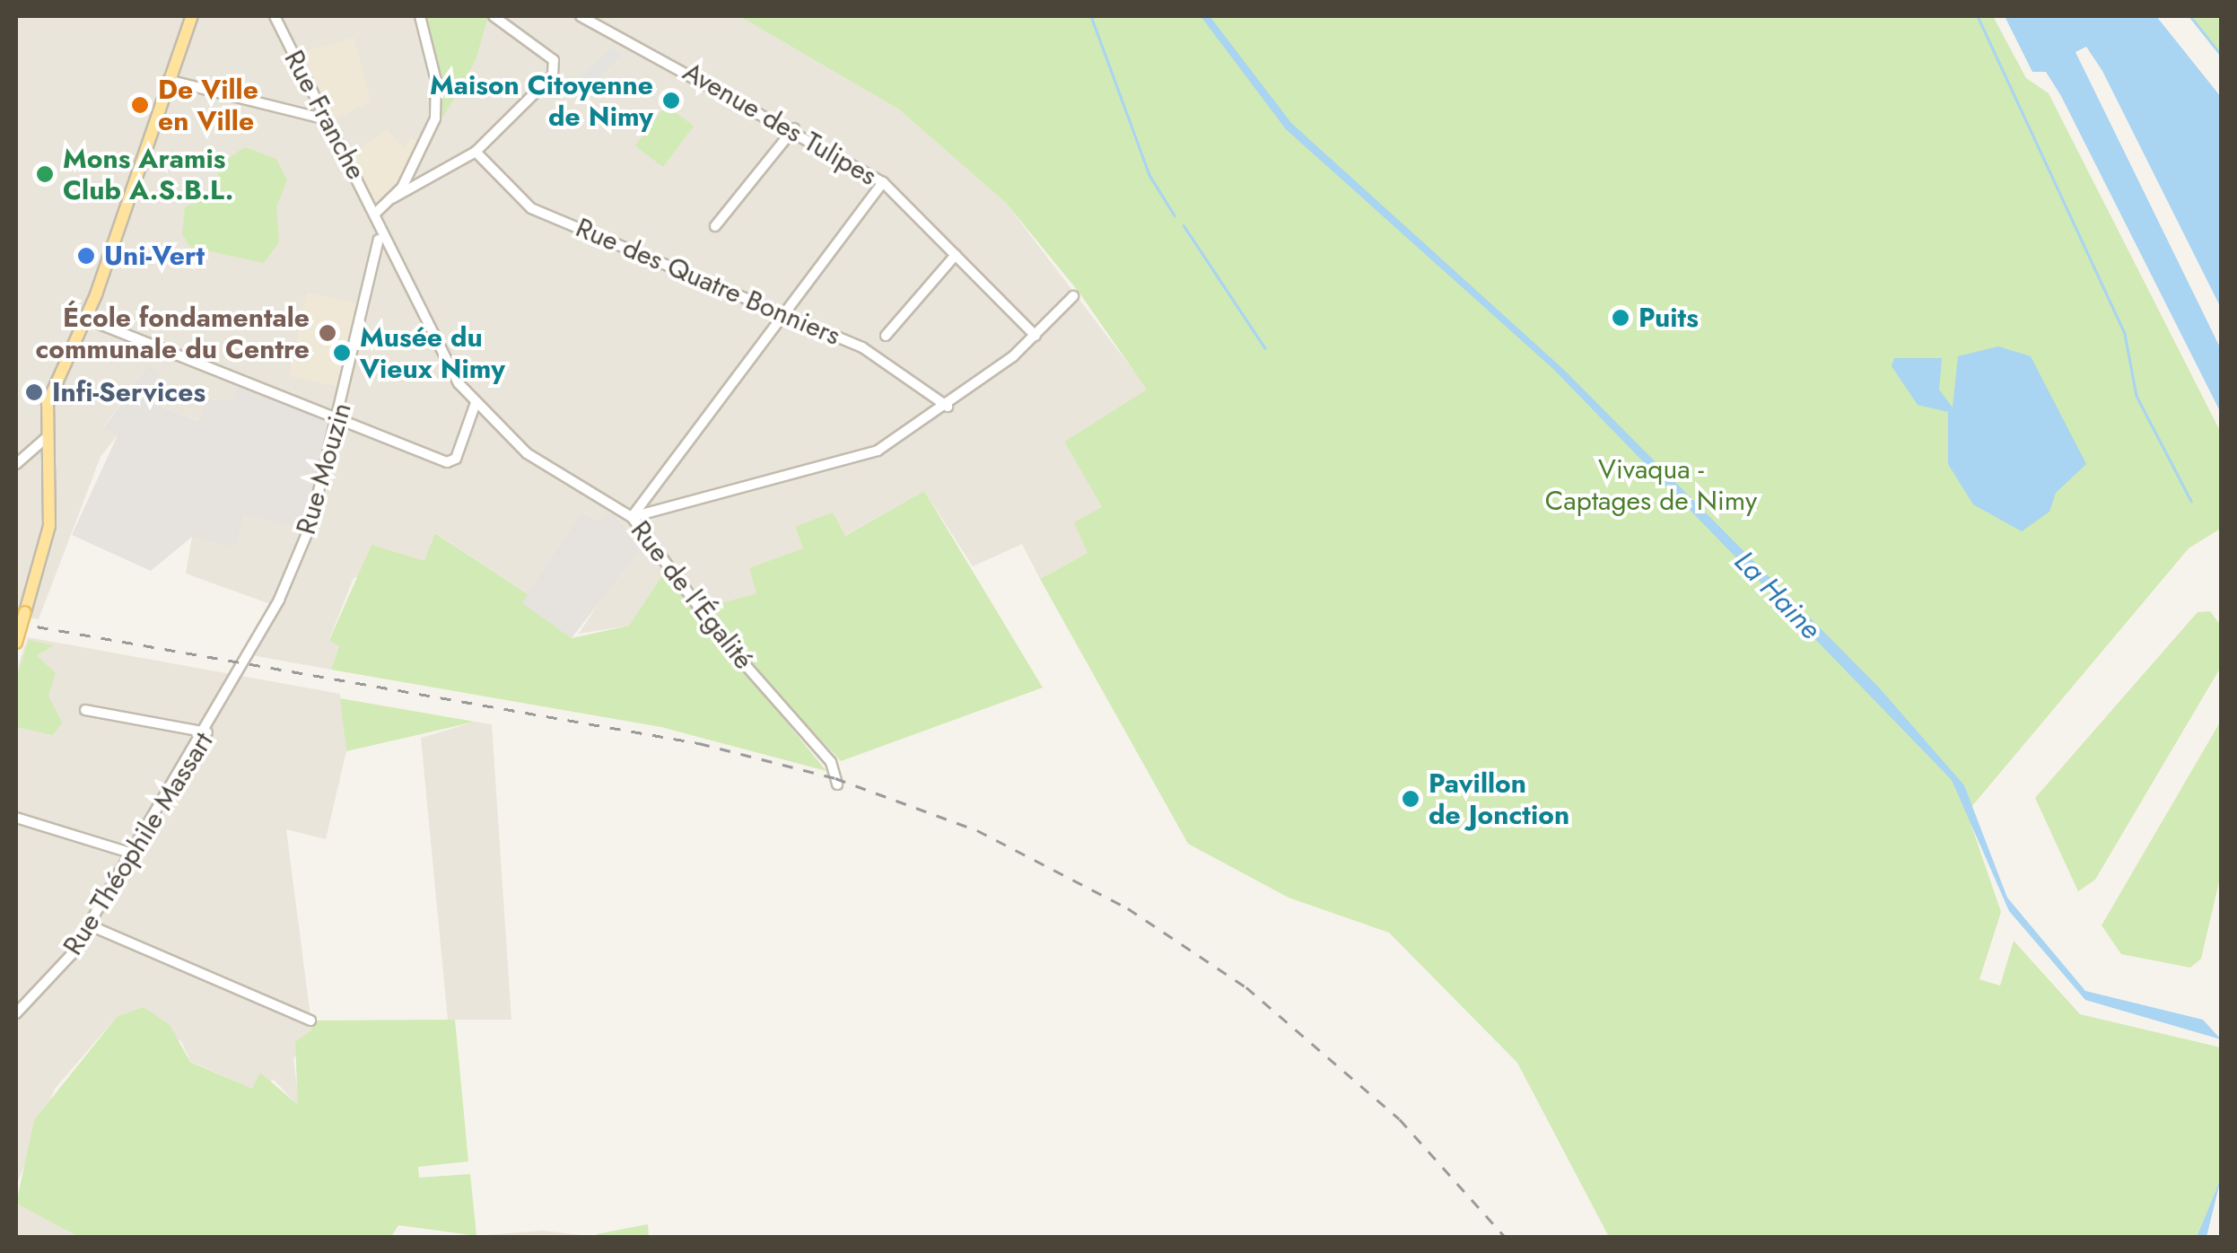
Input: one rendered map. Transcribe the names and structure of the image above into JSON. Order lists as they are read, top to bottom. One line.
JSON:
{"streets":{"street":["Rue Franche","Avenue des Tulipes","Rue des Quatre Bonniers","Rue Mouzin","Rue de l'Égalité","Rue Théophile Massart"]},"crossings":[["Rue Franche","Rue Mouzin"],["Rue Franche","Rue de l'Égalité"],["Rue Mouzin","Rue de l'Égalité"],["Rue Mouzin","Rue Théophile Massart"]],"water":["La Haine"],"parks":["Vivaqua - Captages de Nimy"],"places":["Maison Citoyenne de Nimy","De Ville en Ville","Mons Aramis Club A.S.B.L.","Uni-Vert","Puits","École fondamentale communale du Centre","Musée du Vieux Nimy","Infi-Services","Pavillon de Jonction"]}
